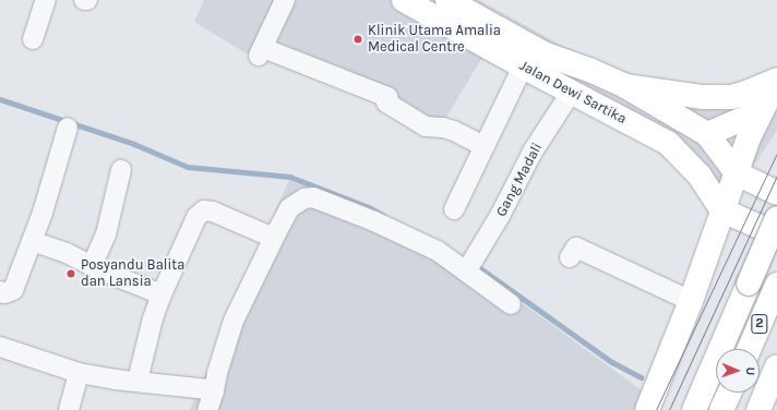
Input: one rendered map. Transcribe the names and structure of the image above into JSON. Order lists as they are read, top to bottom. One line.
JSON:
{"streets":{"main road":["Jalan Dewi Sartika","2"],"street":["Gang Madali"]},"crossings":[["Jalan Dewi Sartika","Gang Madali"]],"places":["Klinik Utama Amalia Medical Centre","Posyandu Balita dan Lansia"],"north":"right"}
